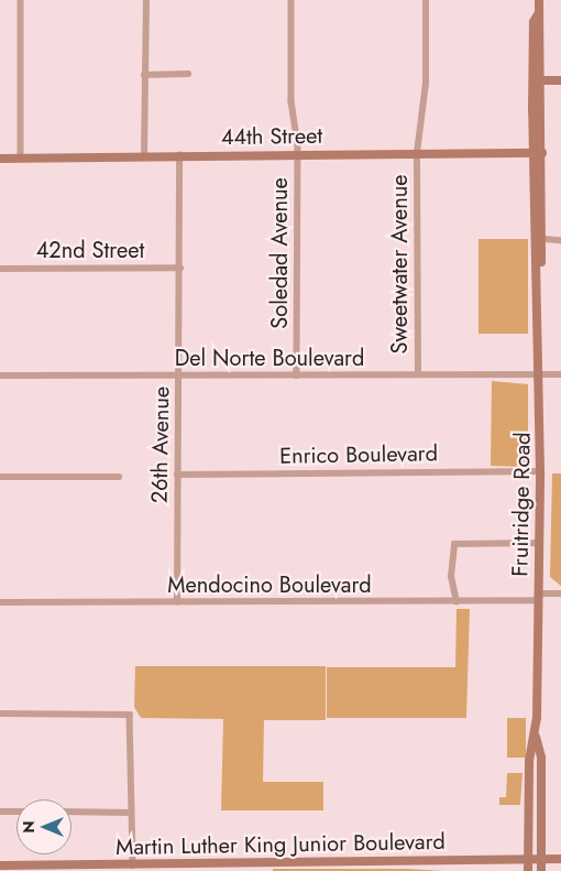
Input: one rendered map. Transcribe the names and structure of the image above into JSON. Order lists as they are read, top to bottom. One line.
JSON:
{"streets":{"main road":["44th Street","Fruitridge Road","Martin Luther King Junior Boulevard"],"street":["42nd Street","Soledad Avenue","Sweetwater Avenue","Del Norte Boulevard","26th Avenue","Enrico Boulevard","Mendocino Boulevard"]},"crossings":[["44th Street","Soledad Avenue"],["44th Street","Sweetwater Avenue"],["44th Street","26th Avenue"],["44th Street","Fruitridge Road"],["42nd Street","26th Avenue"],["Soledad Avenue","Del Norte Boulevard"],["Sweetwater Avenue","Del Norte Boulevard"],["Del Norte Boulevard","26th Avenue"],["Del Norte Boulevard","Fruitridge Road"],["26th Avenue","Enrico Boulevard"],["26th Avenue","Mendocino Boulevard"],["Enrico Boulevard","Fruitridge Road"],["Fruitridge Road","Mendocino Boulevard"],["Fruitridge Road","Martin Luther King Junior Boulevard"]],"north":"left"}
